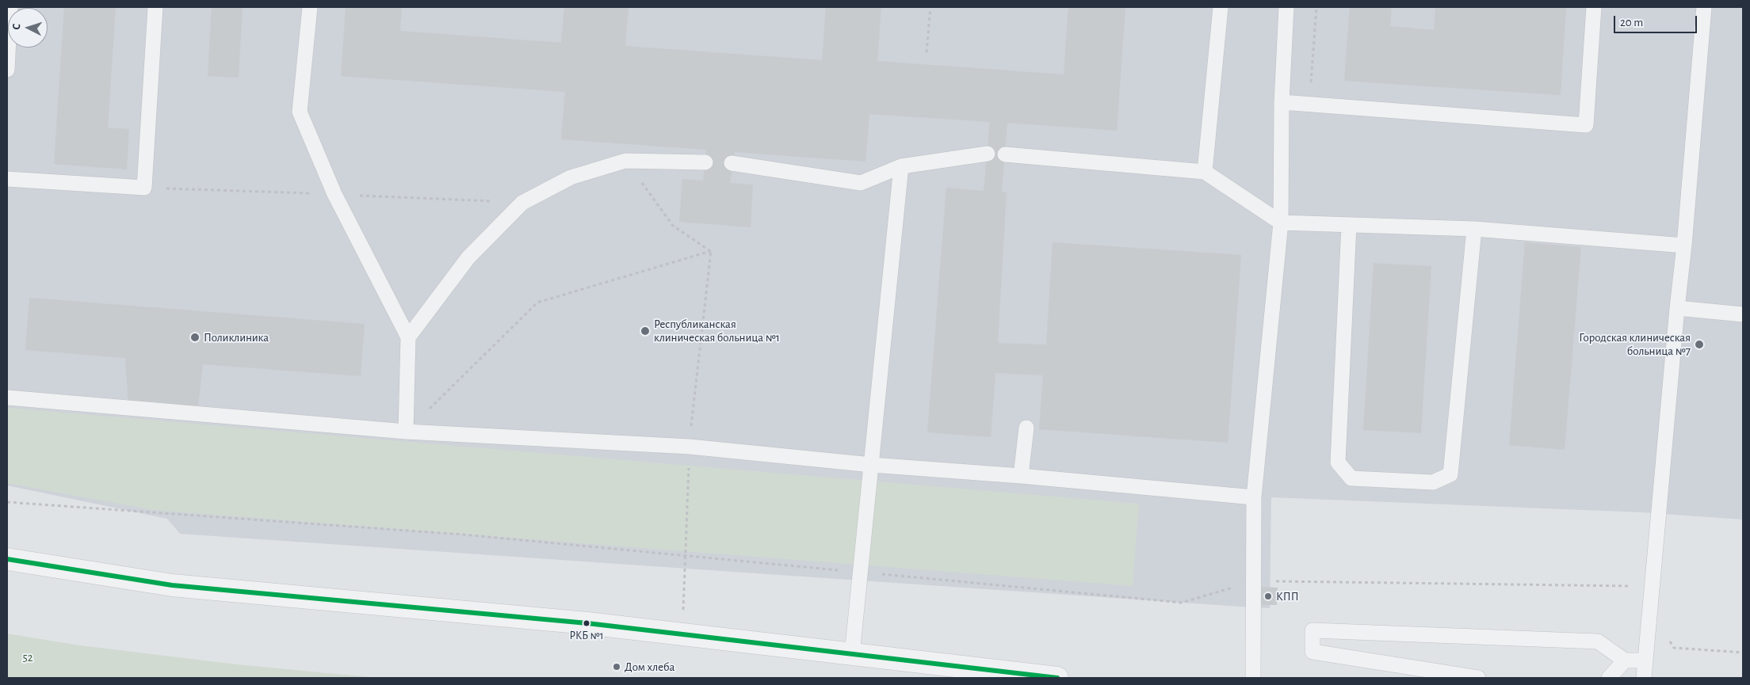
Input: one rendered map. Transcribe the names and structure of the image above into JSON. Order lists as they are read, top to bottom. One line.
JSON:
{"parks":["52"],"places":["Республиканская клиническая больница №1","Поликлиника","Городская клиническая больница №7","КПП","РКБ №1","Дом хлеба"],"scale_bar":"20 m","north":"left"}
